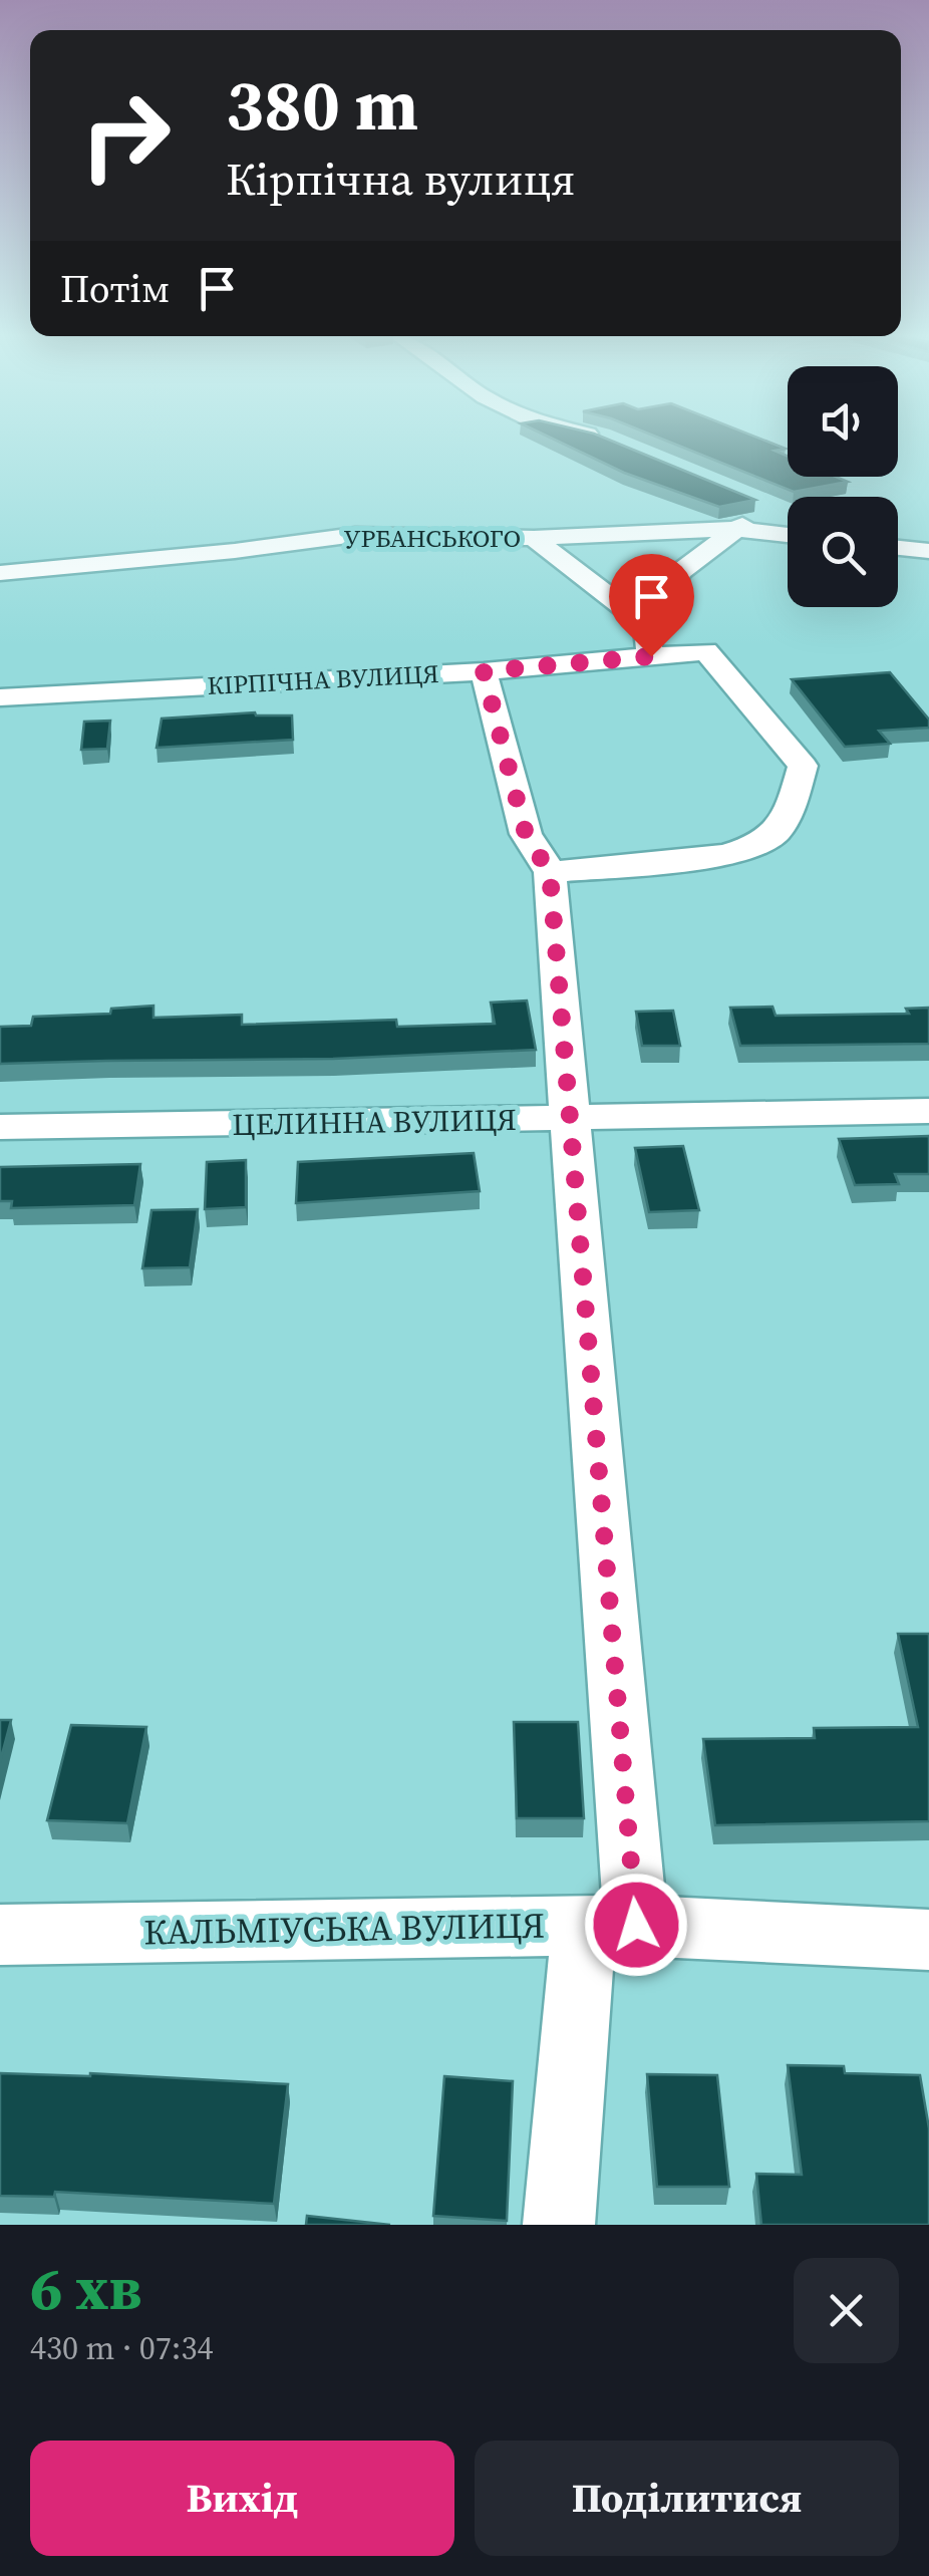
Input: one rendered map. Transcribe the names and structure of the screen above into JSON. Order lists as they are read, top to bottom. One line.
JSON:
{"streets":{"street":["УРБАНСЬКОГО","КIРПIЧНА ВУЛИЦЯ","ЦЕЛИННА ВУЛИЦЯ","КАЛЬМІУСЬКА ВУЛИЦЯ"]},"page":{"turn":["380 m","Кiрпiчна вулиця"],"then":"Потім","heading":["6 хв","430 m · 07:34"],"buttons":["Вихід","Поділитися"]}}
